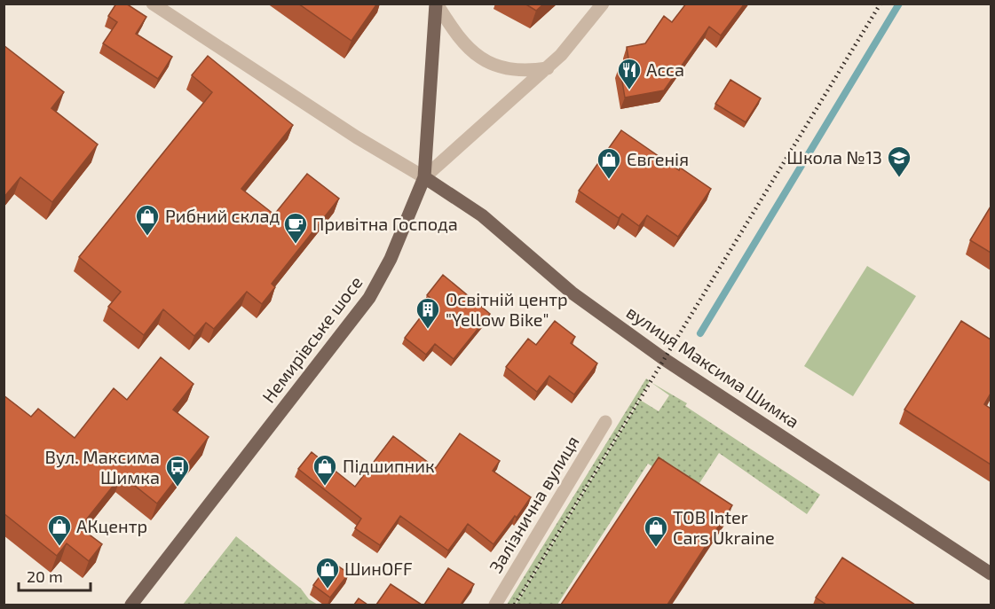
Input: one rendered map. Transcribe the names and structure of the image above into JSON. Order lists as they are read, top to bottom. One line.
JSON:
{"streets":{"main road":["Немирівське шосе","вулиця Максима Шимка"],"street":["Залізнична вулиця"]},"crossings":[["Немирівське шосе","вулиця Максима Шимка"]],"places":{"restaurant":["Асса"],"school or university":["Школа №13"],"shop":["Євгенія","Рибний склад","Підшипник","АКцентр","ТОВ Inter Cars Ukraine","ШинOFF"],"cafe":["Привітна Господа"],"building":["Освітній центр \"Yellow Bike\""],"bus stop":["Вул. Максима Шимка"]},"scale_bar":"20 m"}
